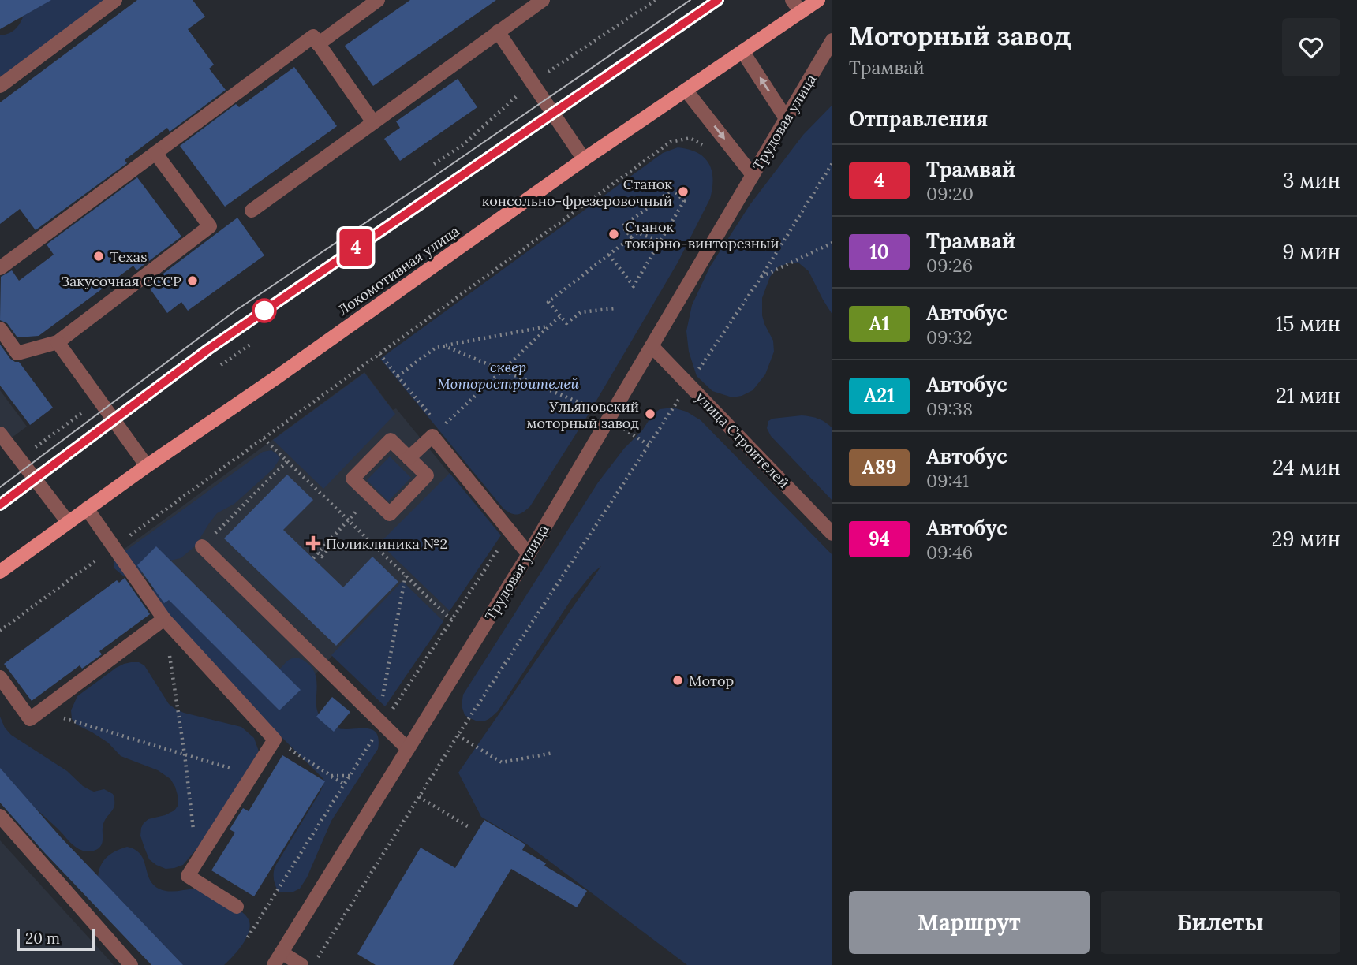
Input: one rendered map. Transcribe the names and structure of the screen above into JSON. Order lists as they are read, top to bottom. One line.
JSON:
{"streets":{"main road":["Локомотивная улица"],"street":["Трудовая улица","улица Строителей"]},"crossings":[["Трудовая улица","Локомотивная улица"],["Трудовая улица","улица Строителей"]],"parks":["сквер Моторостроителей"],"places":{"other":["Станок консольно-фрезеровочный","Станок токарно-винторезный","Texas","Закусочная СССР","Ульяновский моторный завод","Мотор"],"health":["Поликлиника №2"]},"lines":["tram line 4"],"scale_bar":"20 m","page":{"on_map":"4","heading":[["Моторный завод","Трамвай"],"Отправления"],"list":[{"mark":"4","name":"Трамвай","note":"09:20","value":"3 мин"},{"mark":"10","name":"Трамвай","note":"09:26","value":"9 мин"},{"mark":"А1","name":"Автобус","note":"09:32","value":"15 мин"},{"mark":"А21","name":"Автобус","note":"09:38","value":"21 мин"},{"mark":"А89","name":"Автобус","note":"09:41","value":"24 мин"},{"mark":"94","name":"Автобус","note":"09:46","value":"29 мин"}],"buttons":["Маршрут","Билеты"],"scale":"20 m"}}
